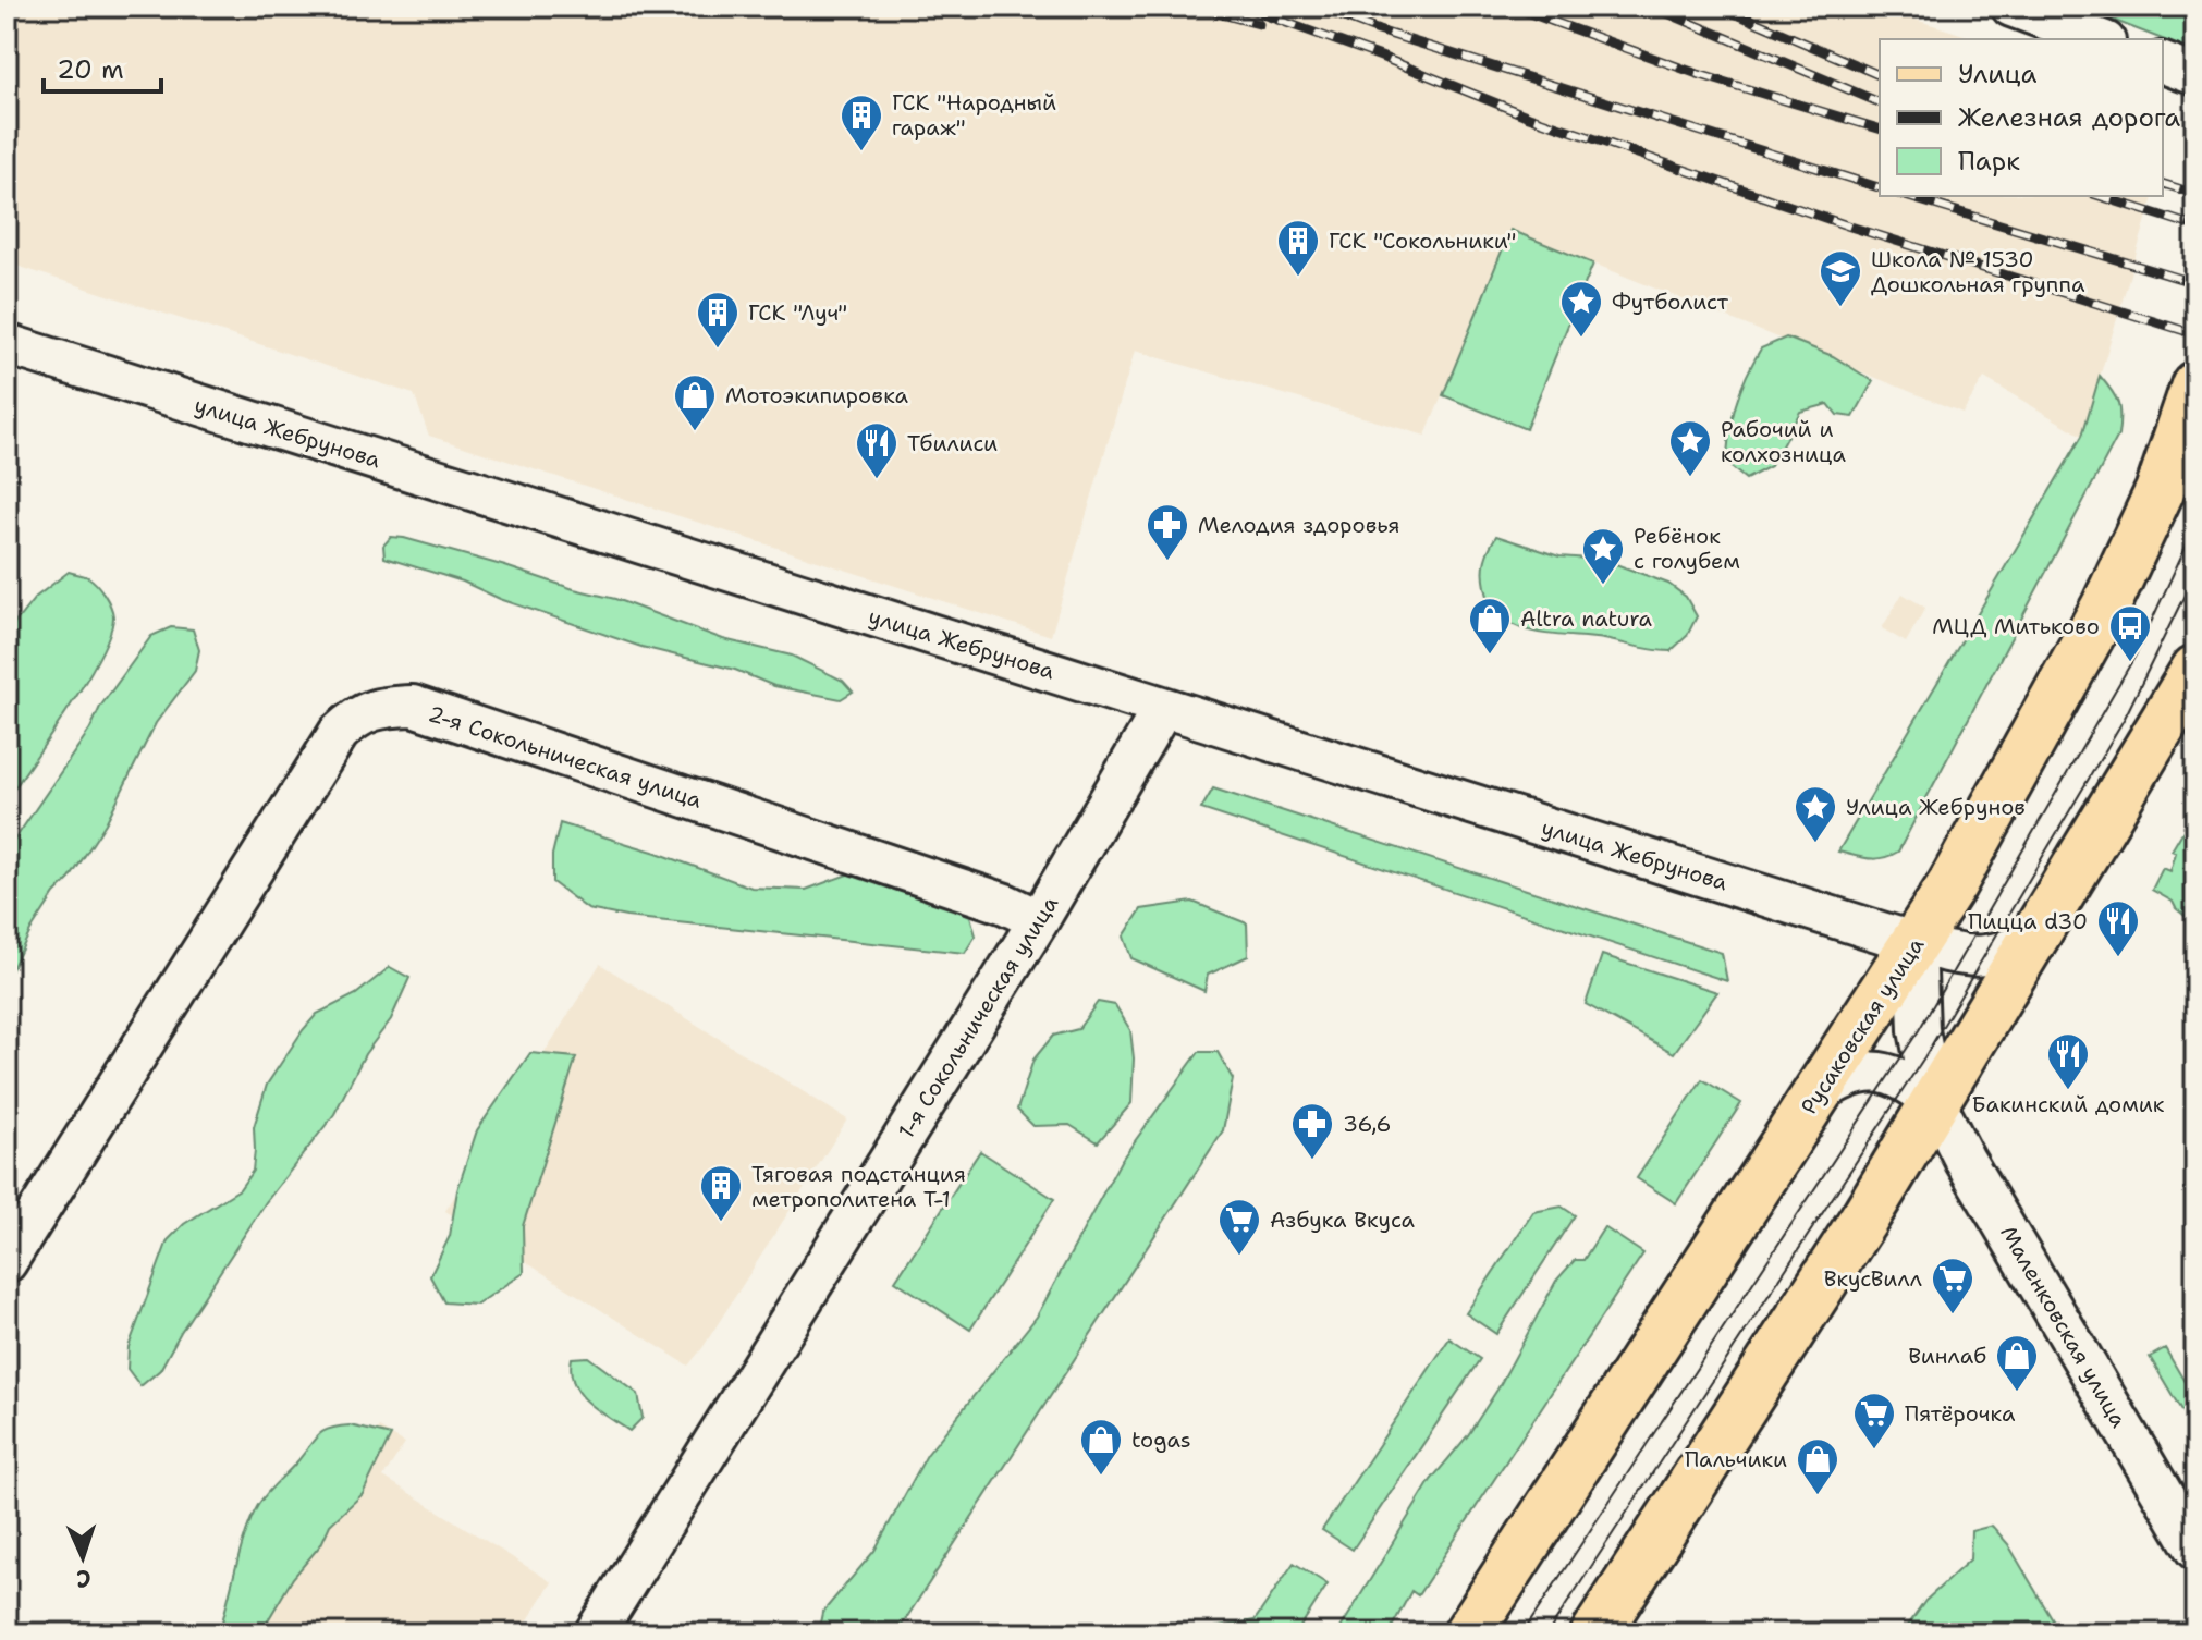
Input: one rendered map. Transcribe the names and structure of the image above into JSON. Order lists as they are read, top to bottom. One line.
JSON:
{"streets":{"main road":["Русаковская улица"],"street":["улица Жебрунова","2-я Сокольническая улица","1-я Сокольническая улица","Маленковская улица"]},"crossings":[["улица Жебрунова","1-я Сокольническая улица"],["улица Жебрунова","Русаковская улица"],["2-я Сокольническая улица","1-я Сокольническая улица"]],"places":{"building":["ГСК \"Народный гараж\"","ГСК \"Сокольники\"","ГСК \"Луч\"","Тяговая подстанция метрополитена Т-1"],"school or university":["Школа № 1530 Дошкольная группа"],"place":["Футболист","Рабочий и колхозница","Ребёнок с голубем","Улица Жебрунов"],"shop":["Мотоэкипировка","Altra natura","Винлаб","togas","Пальчики"],"restaurant":["Тбилиси","Пицца d30","Бакинский домик"],"pharmacy":["Мелодия здоровья","36,6"],"bus stop":["МЦД Митьково"],"supermarket":["Азбука Вкуса","ВкусВилл","Пятёрочка"]},"legend":["Улица","Железная дорога","Парк"],"scale_bar":"20 m","north":"bottom"}
